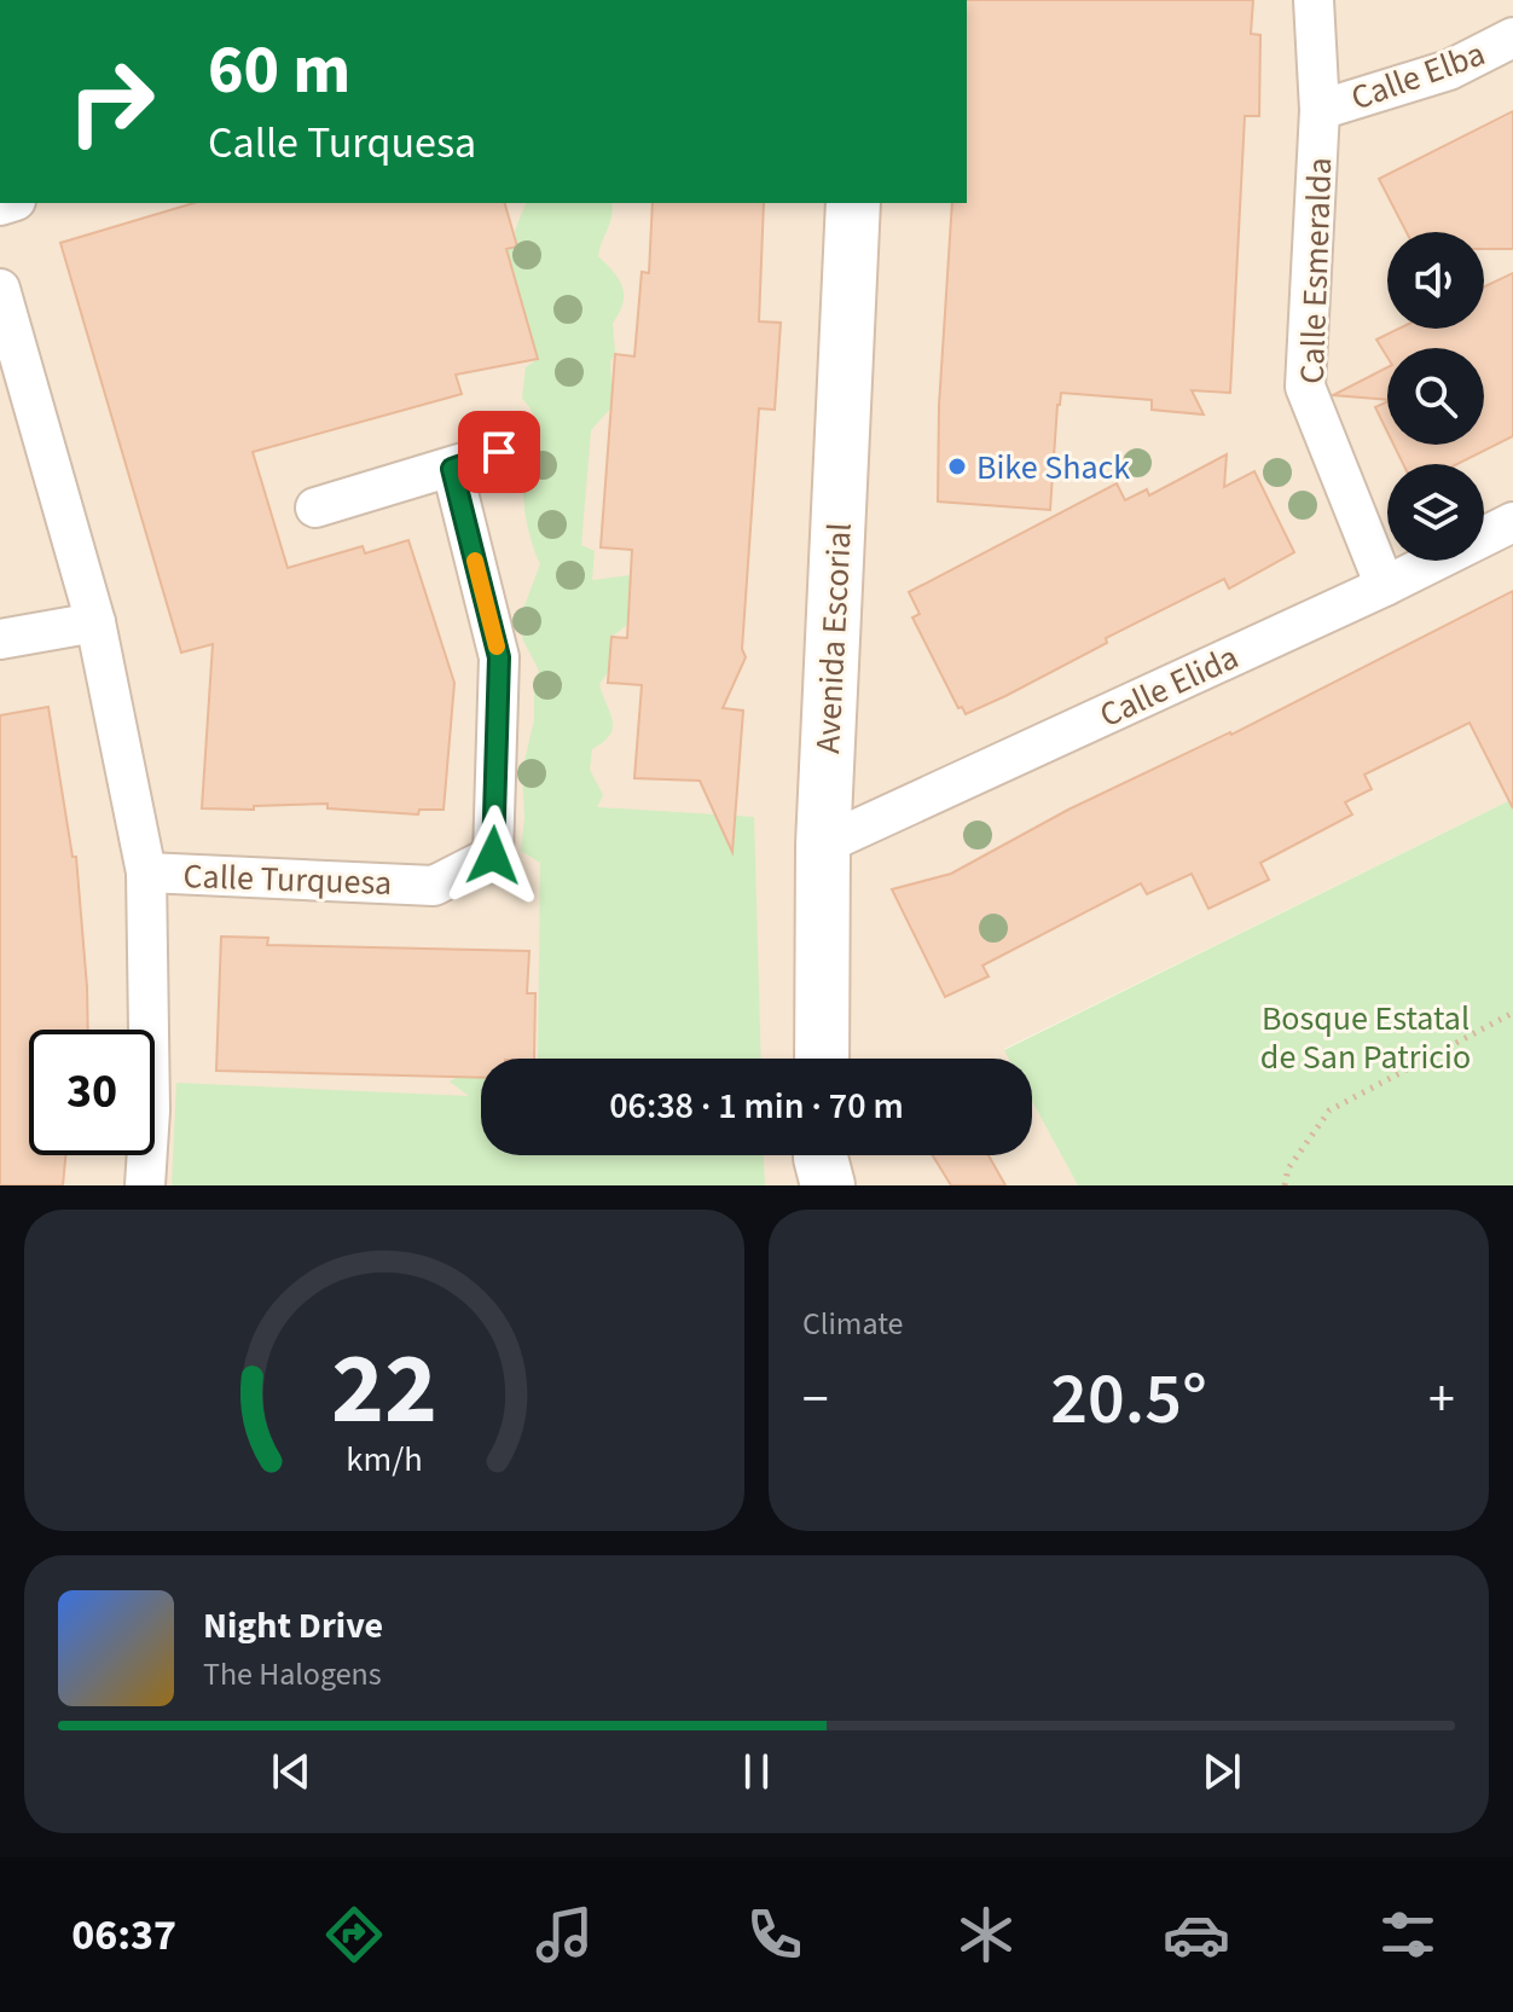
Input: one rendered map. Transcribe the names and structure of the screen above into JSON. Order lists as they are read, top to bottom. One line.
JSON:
{"streets":{"street":["Calle Elba","Calle Esmeralda","Avenida Escorial","Calle Elida","Calle Turquesa"]},"crossings":[["Calle Elba","Calle Esmeralda"],["Calle Esmeralda","Calle Elida"],["Avenida Escorial","Calle Elida"]],"parks":["Bosque Estatal de San Patricio"],"places":["Bike Shack"],"page":{"turn":["60 m","Calle Turquesa"],"limit":"30","trip":"06:38 · 1 min · 70 m","tile":"Climate","heat":["−","20.5°","+"],"song":["Night Drive","The Halogens"],"tabs":"06:37","gauge":["22","km/h"]}}
